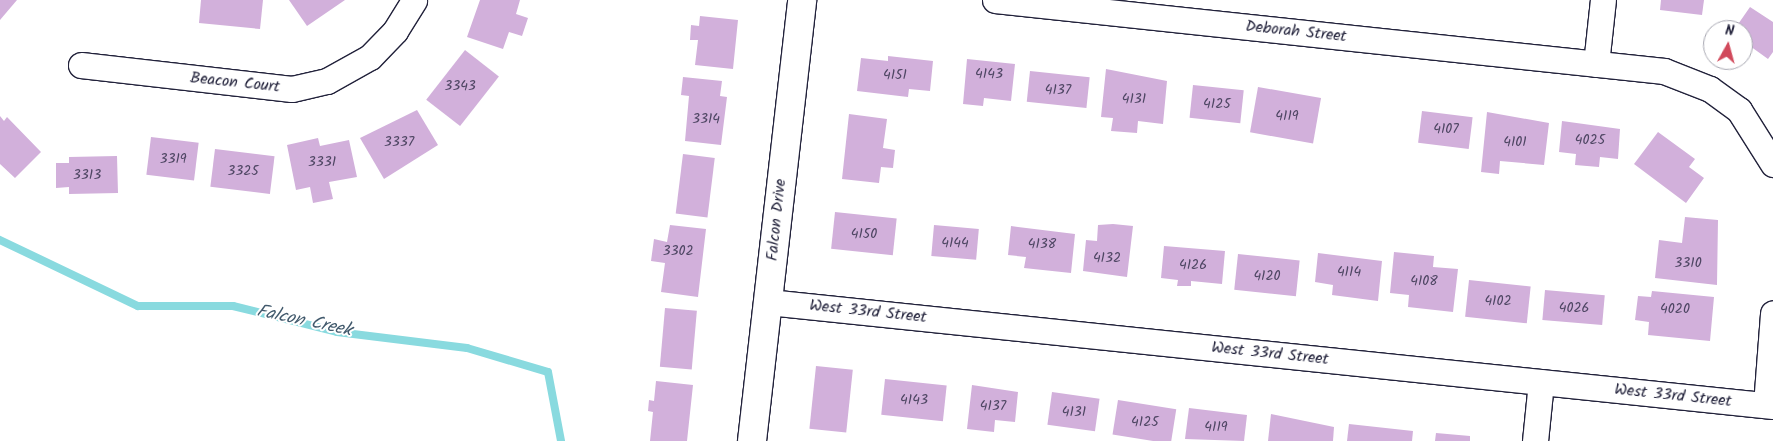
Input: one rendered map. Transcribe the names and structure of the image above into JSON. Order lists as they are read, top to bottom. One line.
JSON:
{"streets":{"street":["Deborah Street","Beacon Court","Falcon Drive","West 33rd Street"]},"crossings":[["Falcon Drive","West 33rd Street"]],"water":["Falcon Creek"],"house_numbers":["4143","4151","3343","4137","4131","4125","4119","3314","4107","4025","3337","4101","3319","3331","3325","3313","4150","4144","4138","3302","4132","3310","4126","4114","4120","4108","4102","4026","4020","4143","4137","4131","4125","4119"],"north":"top"}
